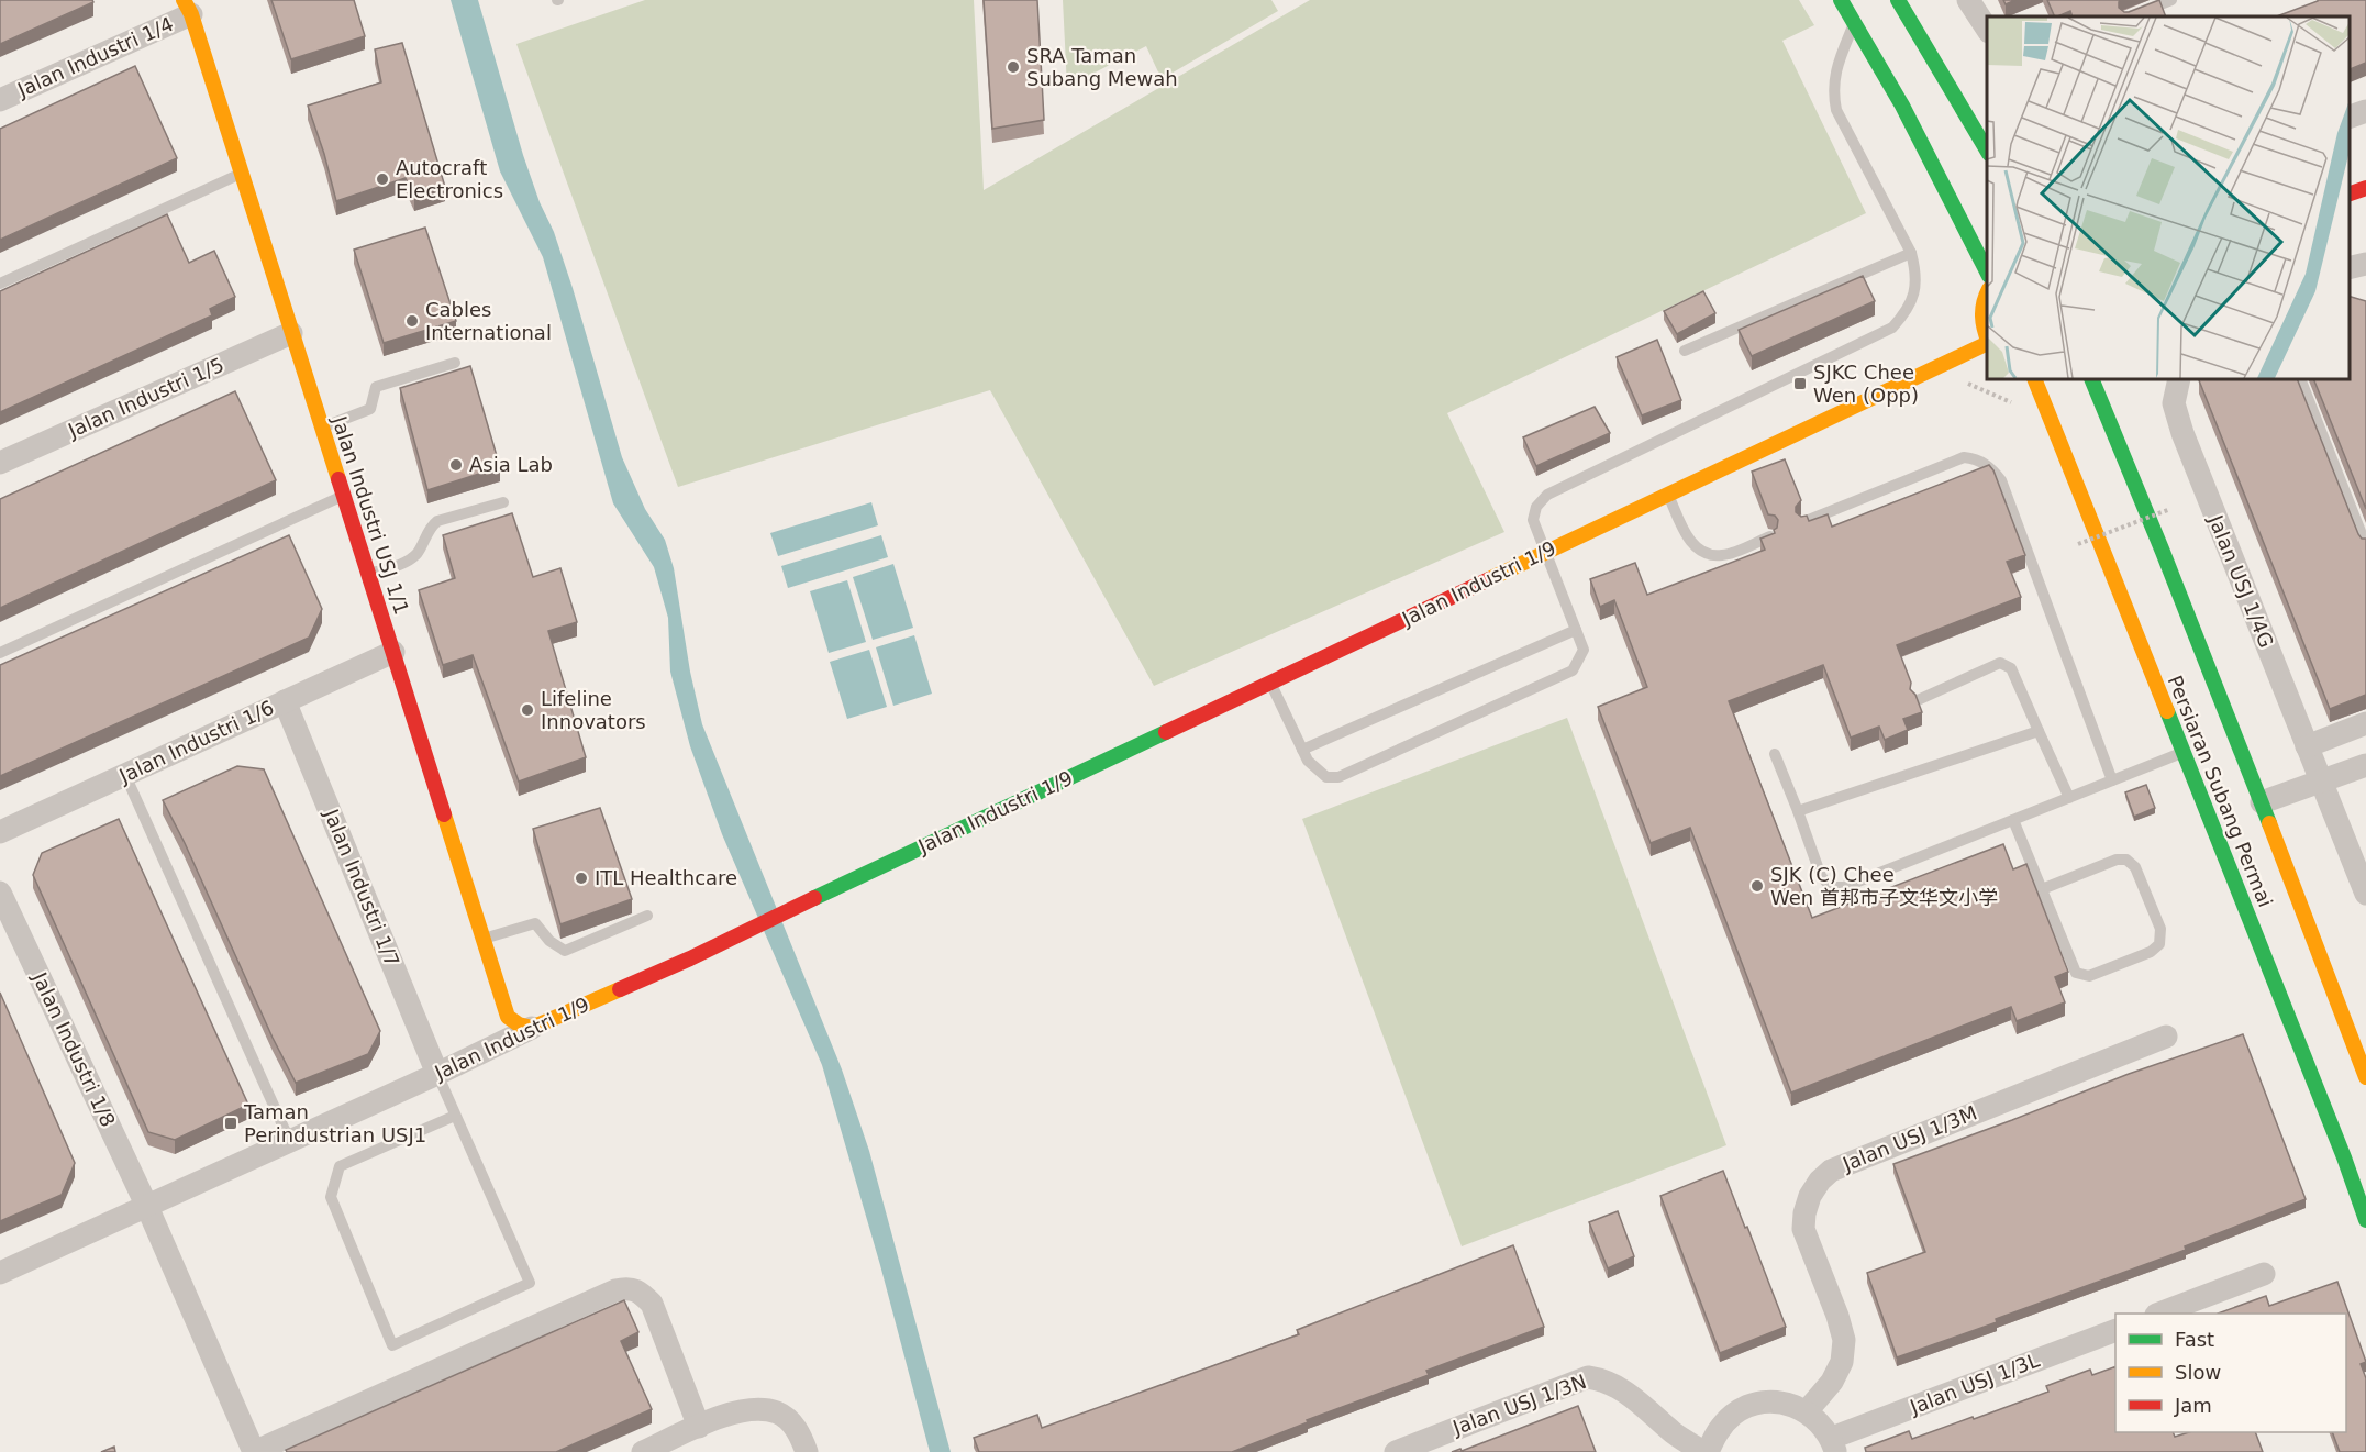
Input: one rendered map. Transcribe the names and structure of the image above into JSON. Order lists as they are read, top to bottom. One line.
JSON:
{"streets":{"street":["Jalan Industri 1/4","Jalan Industri 1/5","Jalan Industri USJ 1/1","Jalan USJ 1/4G","Jalan Industri 1/9","Jalan Industri 1/6","Persiaran Subang Permai","Jalan Industri 1/7","Jalan Industri 1/8","Jalan USJ 1/3M","Jalan USJ 1/3L","Jalan USJ 1/3N"]},"crossings":[["Jalan Industri 1/4","Jalan Industri USJ 1/1"],["Jalan Industri 1/5","Jalan Industri USJ 1/1"],["Jalan Industri USJ 1/1","Jalan Industri 1/9"],["Jalan Industri USJ 1/1","Jalan Industri 1/6"],["Jalan Industri 1/9","Jalan Industri 1/7"],["Jalan Industri 1/9","Jalan Industri 1/8"],["Jalan Industri 1/6","Jalan Industri 1/7"]],"places":{"other":["SRA Taman Subang Mewah","Autocraft Electronics","Cables International","Asia Lab","Lifeline Innovators","ITL Healthcare","SJK (C) Chee Wen 首邦市子文华文小学"],"transit":["SJKC Chee Wen (Opp)","Taman Perindustrian USJ1"]},"legend":["Fast","Slow","Jam"]}
